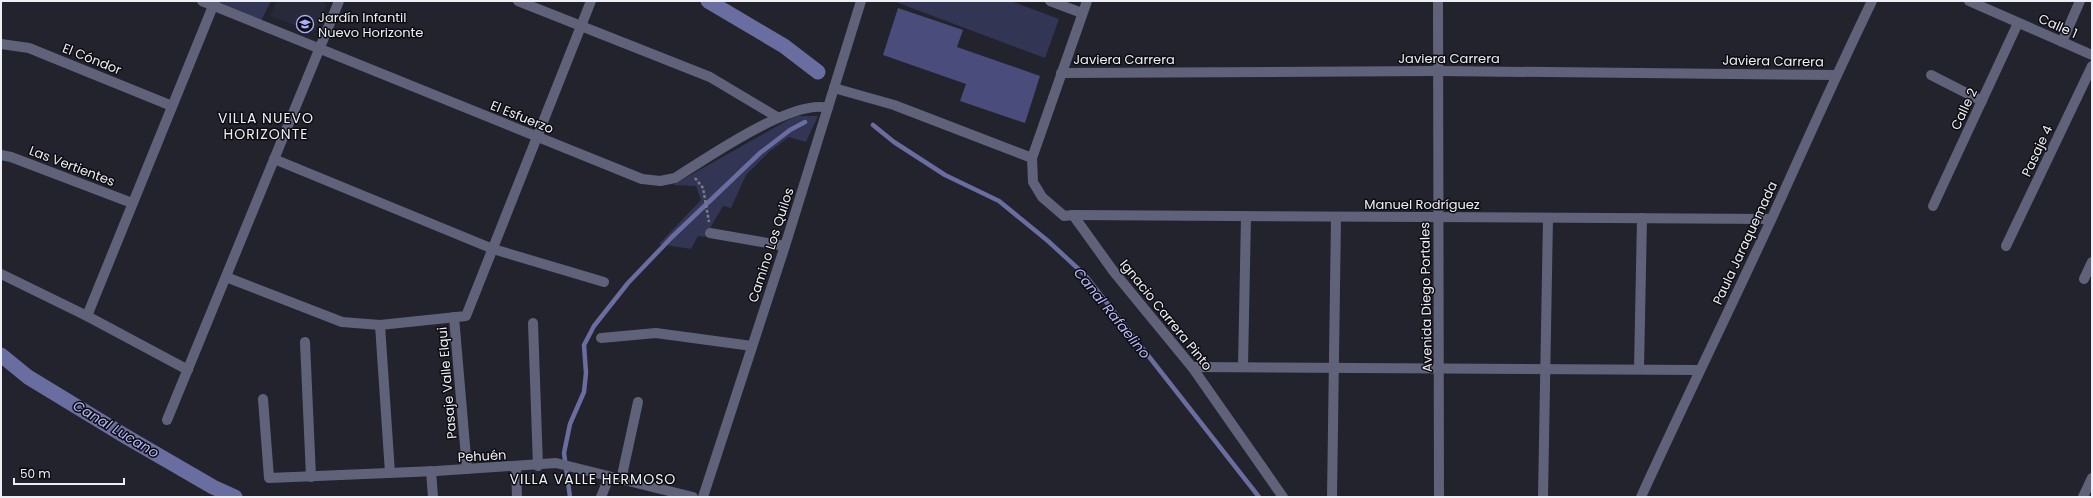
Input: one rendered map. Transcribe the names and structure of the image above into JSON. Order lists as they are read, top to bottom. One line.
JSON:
{"streets":{"street":["Calle 1","Javiera Carrera","El Cóndor","Calle 2","El Esfuerzo","Pasaje 4","Las Vertientes","Manuel Rodríguez","Paula Jaraquemada","Camino Los Quilos","Avenida Diego Portales","Ignacio Carrera Pinto","Pasaje Valle Elqui","Pehuén"]},"crossings":[["Calle 1","Calle 2"],["Javiera Carrera","Paula Jaraquemada"],["Javiera Carrera","Avenida Diego Portales"],["El Esfuerzo","Camino Los Quilos"],["Manuel Rodríguez","Paula Jaraquemada"],["Manuel Rodríguez","Avenida Diego Portales"],["Manuel Rodríguez","Ignacio Carrera Pinto"],["Pasaje Valle Elqui","Pehuén"]],"districts":["VILLA NUEVO HORIZONTE","VILLA VALLE HERMOSO"],"water":["Canal Rafaelino","Canal Lucano"],"places":{"school or university":["Jardín Infantil Nuevo Horizonte"]},"scale_bar":"50 m"}
